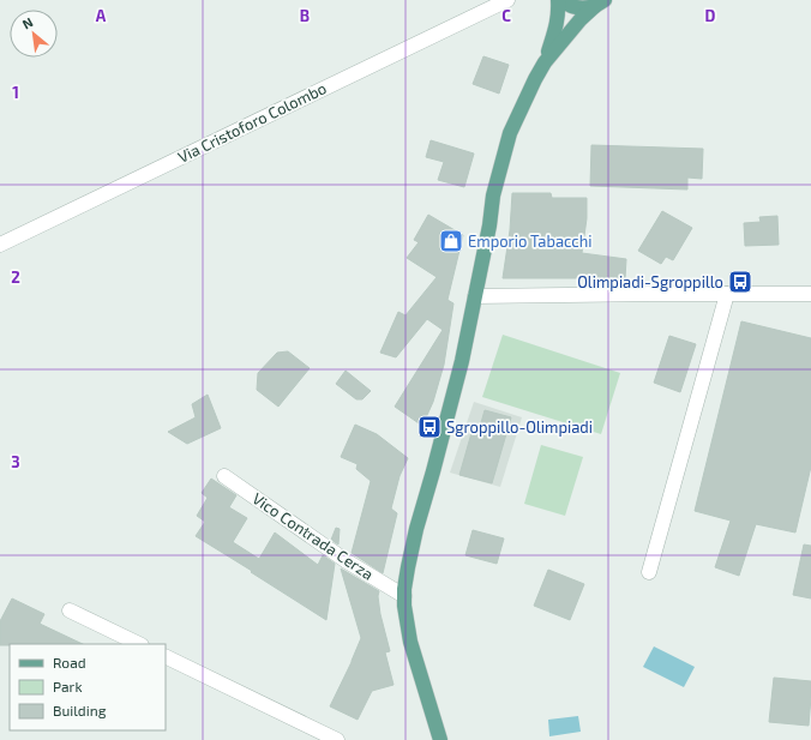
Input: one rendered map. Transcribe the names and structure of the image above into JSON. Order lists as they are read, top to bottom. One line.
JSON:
{"streets":{"street":["Via Cristoforo Colombo","Vico Contrada Cerza"]},"places":{"shop":["Emporio Tabacchi"],"bus stop":["Olimpiadi-Sgroppillo","Sgroppillo-Olimpiadi"]},"legend":["Road","Park","Building"],"north":"top left","grid":{"columns":["A","B","C","D"],"rows":["1","2","3"]}}
